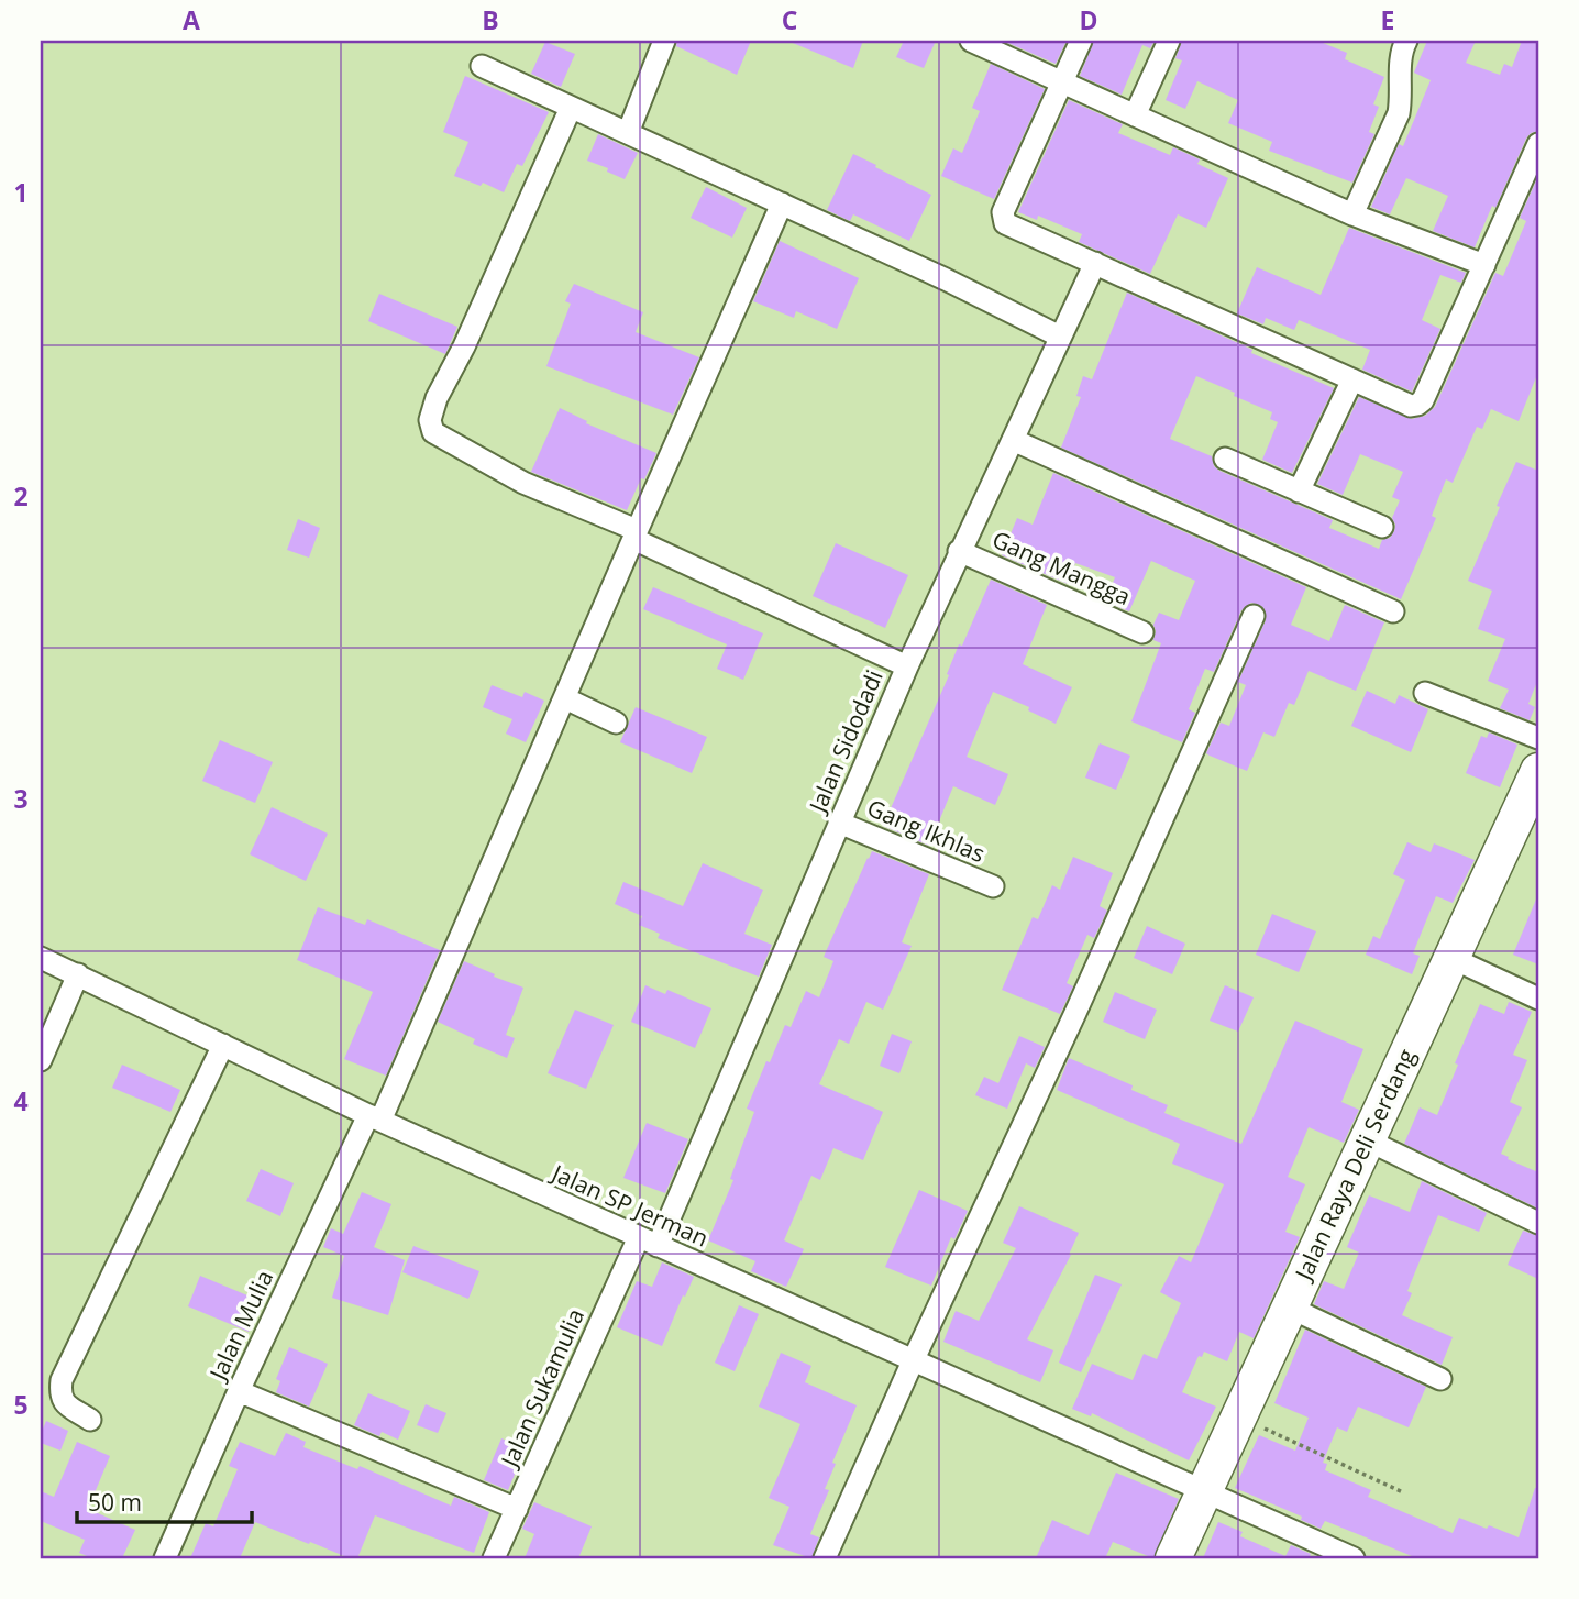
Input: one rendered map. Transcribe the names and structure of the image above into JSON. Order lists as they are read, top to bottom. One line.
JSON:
{"streets":{"main road":["Jalan Raya Deli Serdang"],"street":["Gang Mangga","Jalan Sidodadi","Gang Ikhlas","Jalan SP Jerman","Jalan Mulia","Jalan Sukamulia"]},"crossings":[["Gang Mangga","Jalan Sidodadi"],["Jalan Sidodadi","Gang Ikhlas"],["Jalan Sidodadi","Jalan SP Jerman"],["Jalan Sidodadi","Jalan Sukamulia"],["Jalan Raya Deli Serdang","Jalan SP Jerman"],["Jalan SP Jerman","Jalan Mulia"],["Jalan SP Jerman","Jalan Sukamulia"]],"scale_bar":"50 m","grid":{"columns":["A","B","C","D","E"],"rows":["1","2","3","4","5"]}}
